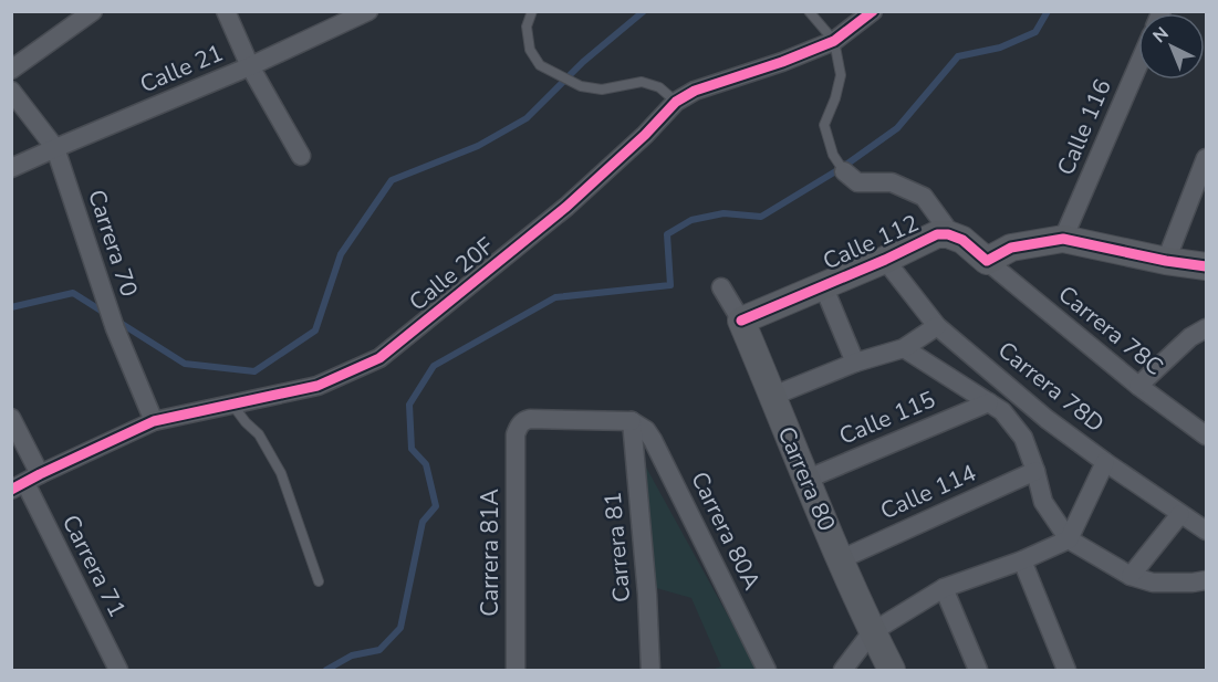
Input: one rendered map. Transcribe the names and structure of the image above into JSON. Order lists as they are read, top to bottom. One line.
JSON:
{"streets":{"street":["Calle 21","Calle 116","Calle 112","Carrera 70","Calle 20F","Carrera 78C","Carrera 78D","Calle 115","Carrera 80","Calle 114","Carrera 80A","Carrera 81","Carrera 81A","Carrera 71"]},"crossings":[["Calle 21","Carrera 70"],["Calle 112","Carrera 78C"],["Calle 112","Carrera 78D"],["Calle 112","Carrera 80"],["Carrera 70","Calle 20F"],["Calle 20F","Carrera 71"],["Calle 115","Carrera 80"],["Carrera 80","Calle 114"],["Carrera 80A","Carrera 81"],["Carrera 80A","Carrera 81A"],["Carrera 81","Carrera 81A"]],"north":"top left"}
